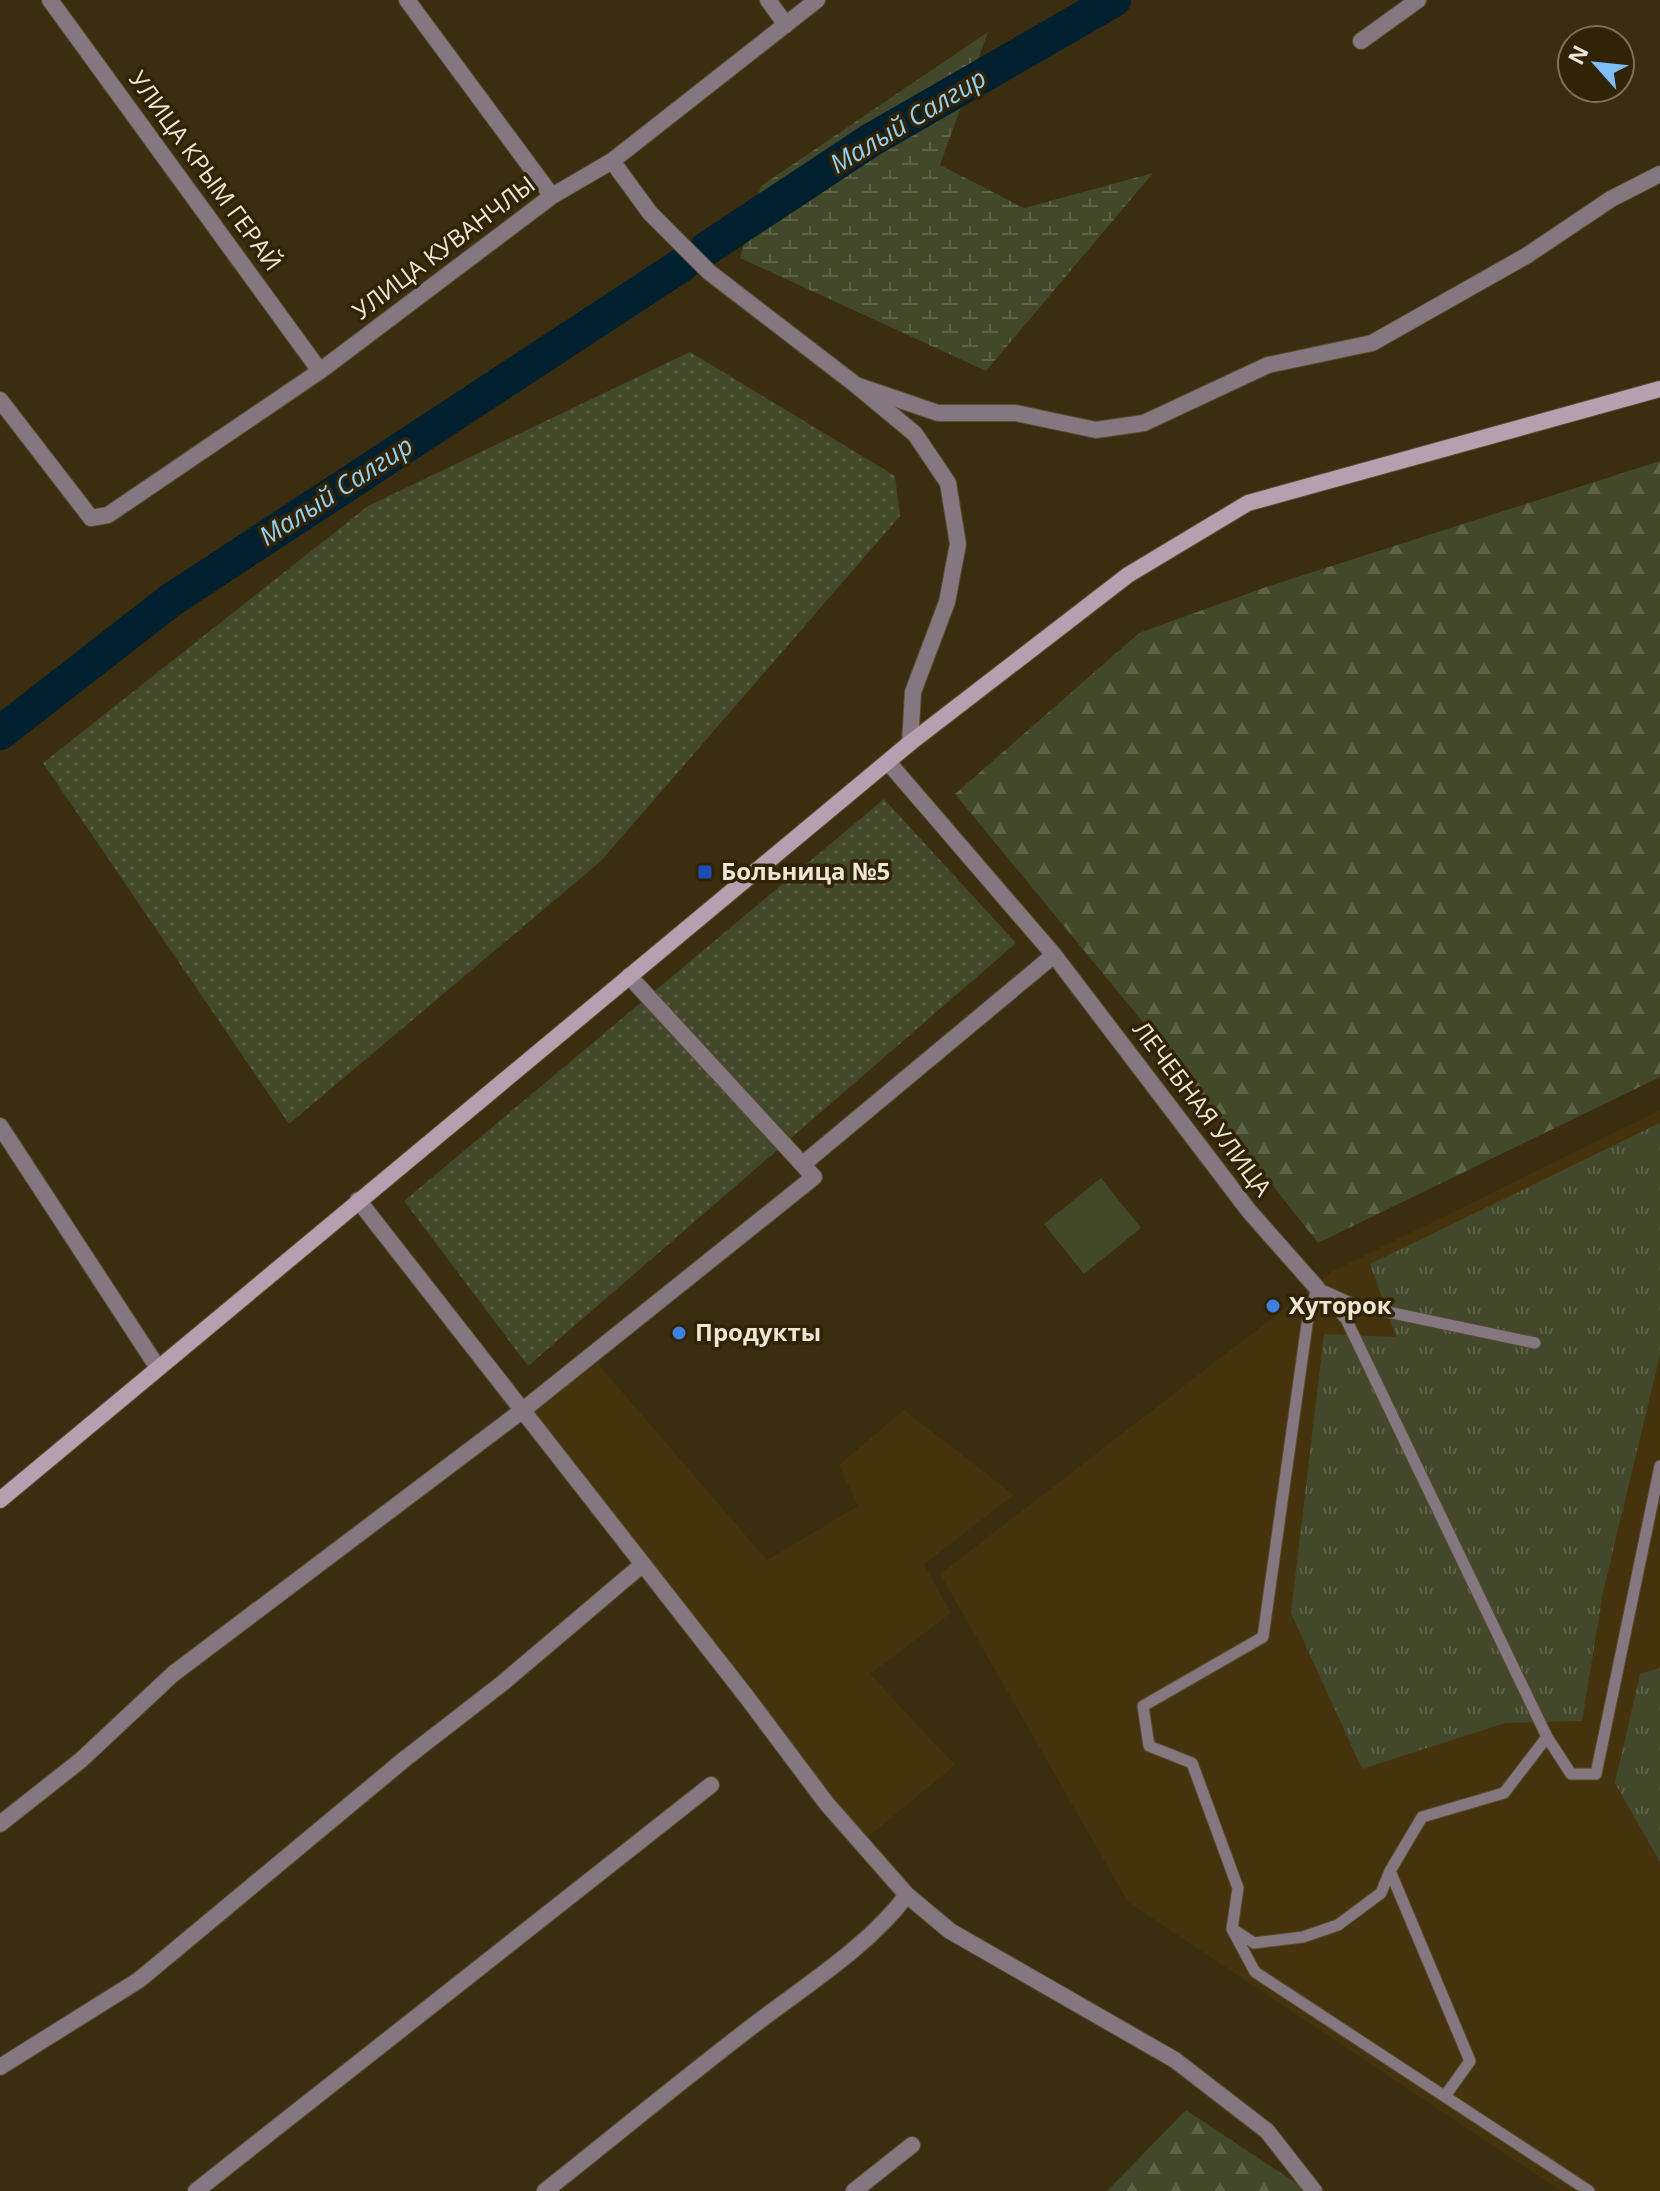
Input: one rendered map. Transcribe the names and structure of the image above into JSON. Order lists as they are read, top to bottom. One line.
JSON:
{"streets":{"street":["УЛИЦА КРЫМ ГЕРАЙ","УЛИЦА КУВАНЧЛЫ","ЛЕЧЕБНАЯ УЛИЦА"]},"crossings":[["УЛИЦА КРЫМ ГЕРАЙ","УЛИЦА КУВАНЧЛЫ"]],"water":["Малый Салгир"],"places":{"transit":["Больница №5"],"other":["Хуторок","Продукты"]},"north":"top left"}
